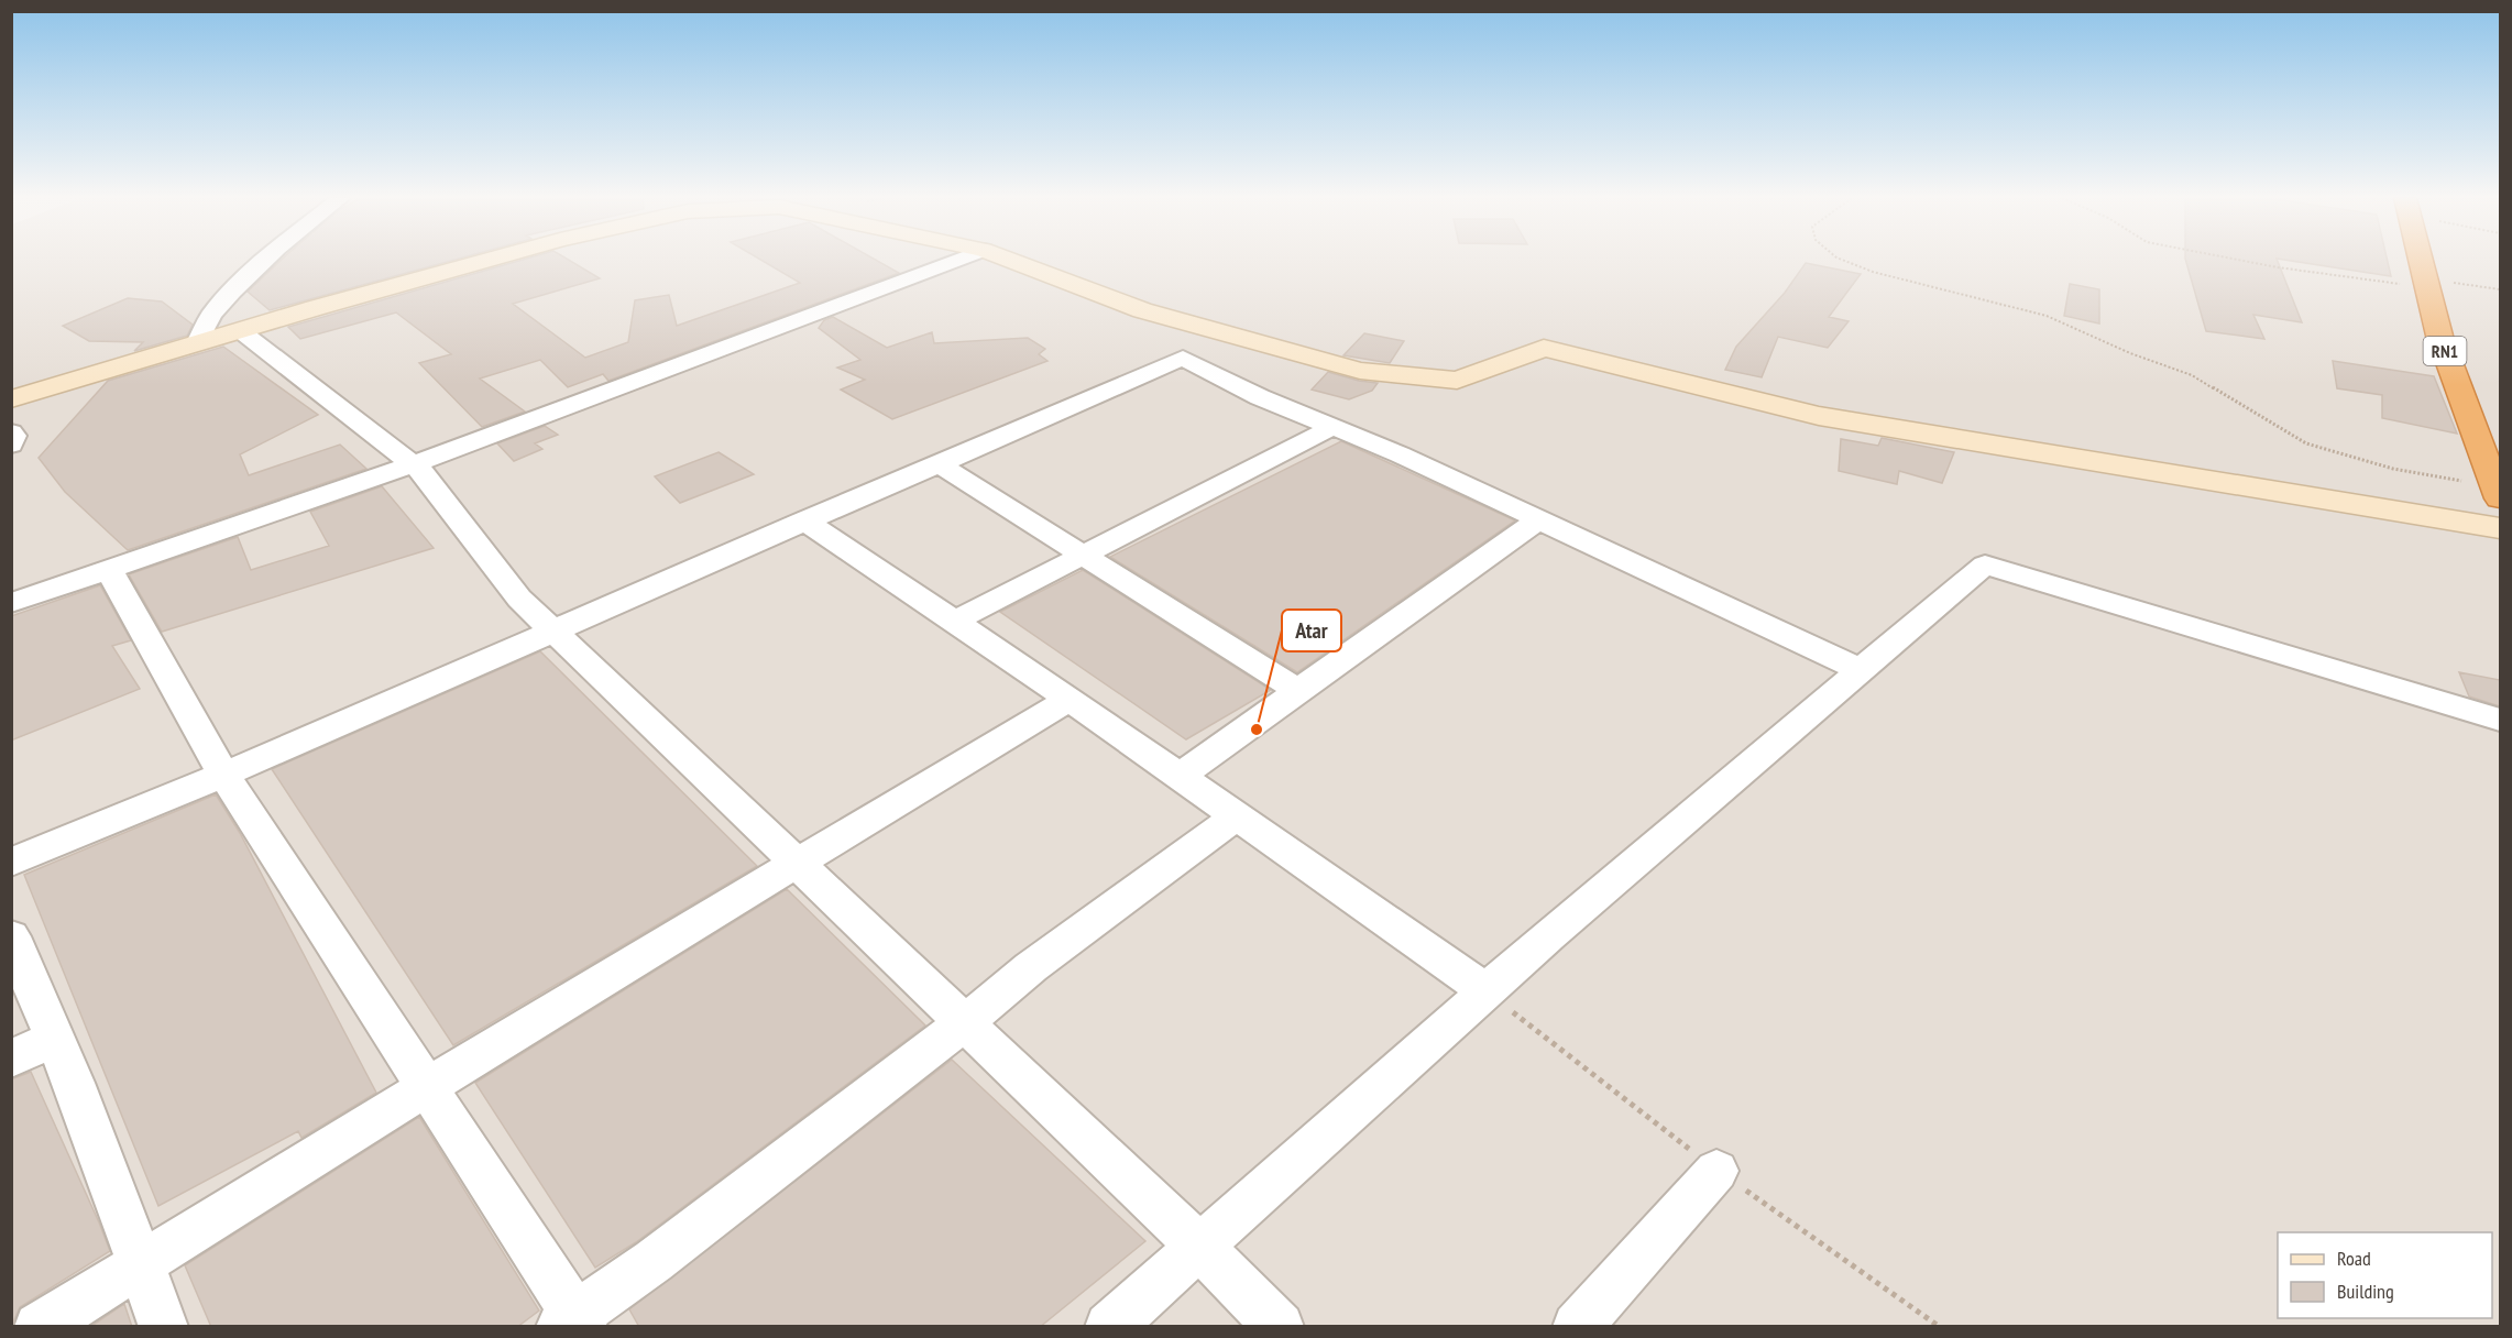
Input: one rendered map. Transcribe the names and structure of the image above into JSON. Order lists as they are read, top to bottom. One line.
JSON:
{"streets":{"highway":["RN1"]},"places":["Atar"],"legend":["Road","Building"]}
